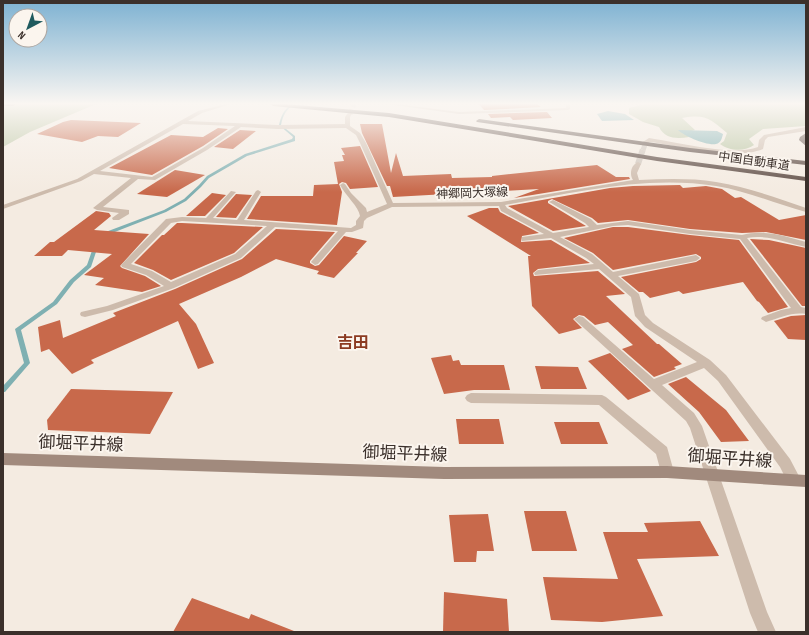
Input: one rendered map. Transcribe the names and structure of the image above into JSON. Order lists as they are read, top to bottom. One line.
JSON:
{"streets":{"highway":["中国自動車道"],"street":["神郷岡大塚線","御堀平井線"]},"districts":["吉田"],"north":"bottom left"}
